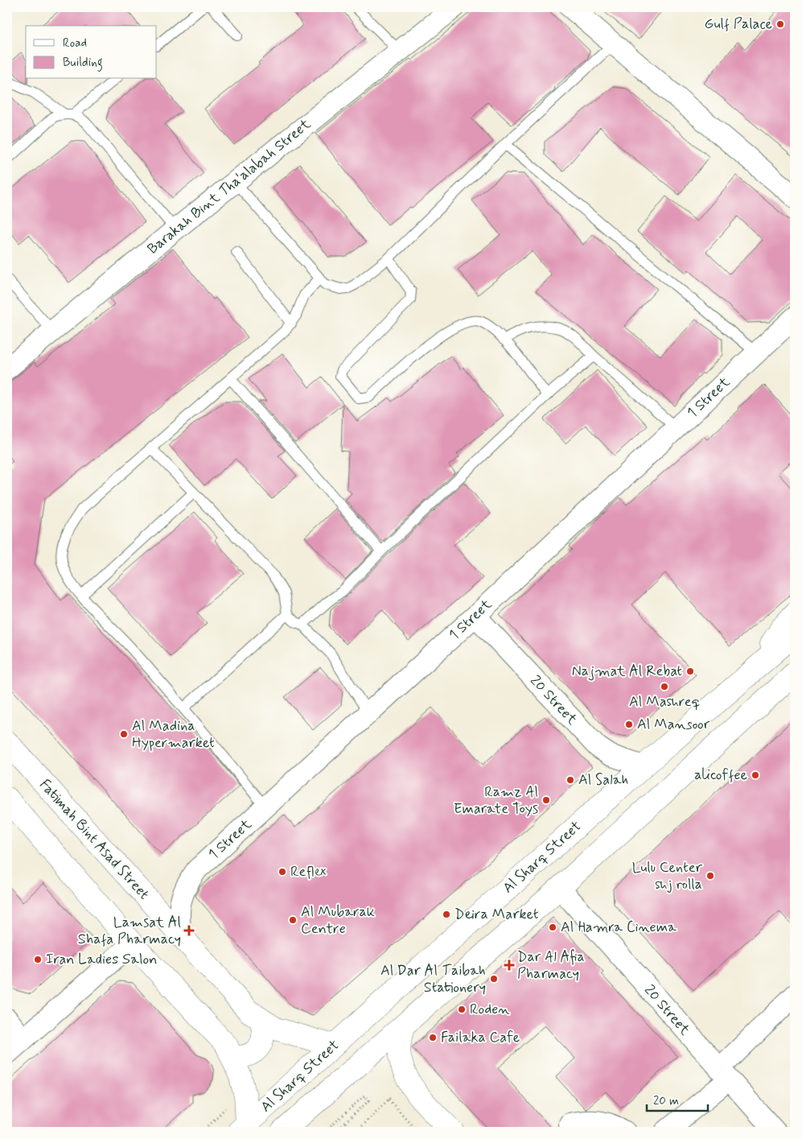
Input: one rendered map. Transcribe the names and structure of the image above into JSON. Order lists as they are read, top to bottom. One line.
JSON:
{"streets":{"main road":["Fatimah Bint Asad Street","Al Sharq Street"],"street":["Barakah Bint Tha'alabah Street","1 Street","20 Street"]},"crossings":[["1 Street","20 Street"],["1 Street","Fatimah Bint Asad Street"],["20 Street","Al Sharq Street"],["Fatimah Bint Asad Street","Al Sharq Street"]],"places":{"other":["Gulf Palace","Najmat Al Rebat","Al Mashreq","Al Mansoor","Al Madina Hypermarket","alicoffee","Al Salah","Ramz Al Emarate Toys","Reflex","Lulu Center shj rolla","Deira Market","Al Mubarak Centre","Al Hamra Cinema","Iran Ladies Salon","Al Dar Al Taibah Stationery","Roden","Failaka Cafe"],"health":["Lamsat Al Shafa Pharmacy","Dar Al Afia Pharmacy"]},"legend":["Road","Building"],"scale_bar":"20 m"}
